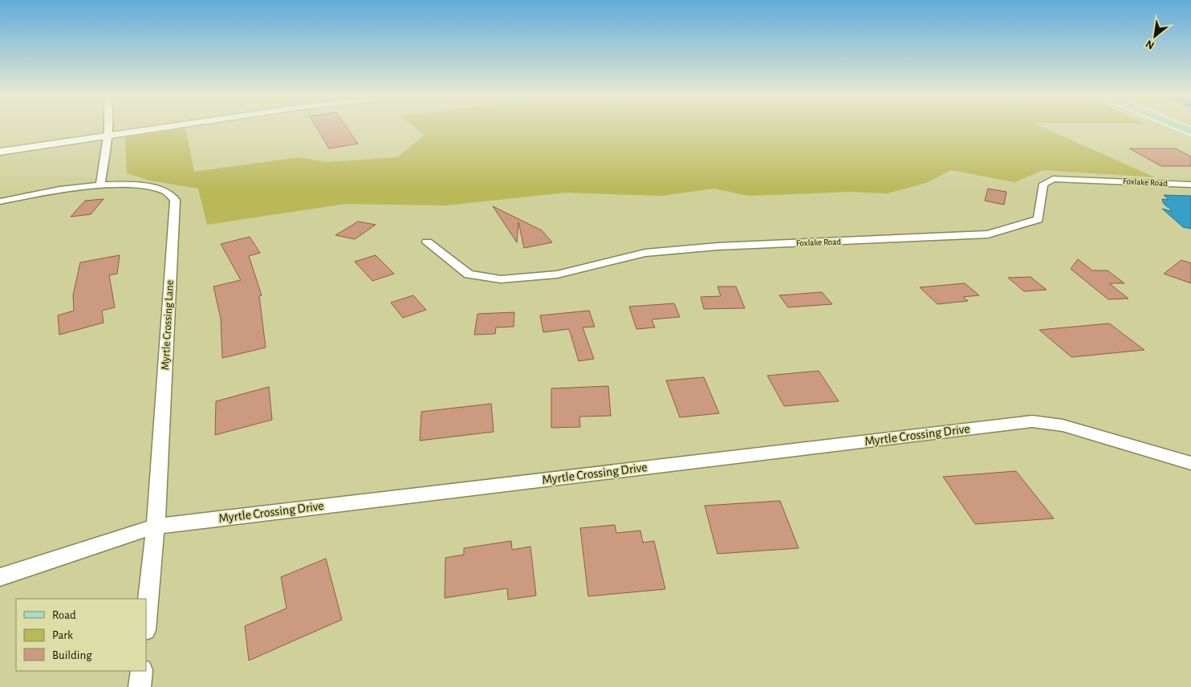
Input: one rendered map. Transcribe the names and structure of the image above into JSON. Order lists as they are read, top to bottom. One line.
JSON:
{"streets":{"street":["Foxlake Road","Myrtle Crossing Lane","Myrtle Crossing Drive"]},"crossings":[["Myrtle Crossing Lane","Myrtle Crossing Drive"]],"legend":["Road","Park","Building"],"north":"bottom left"}
